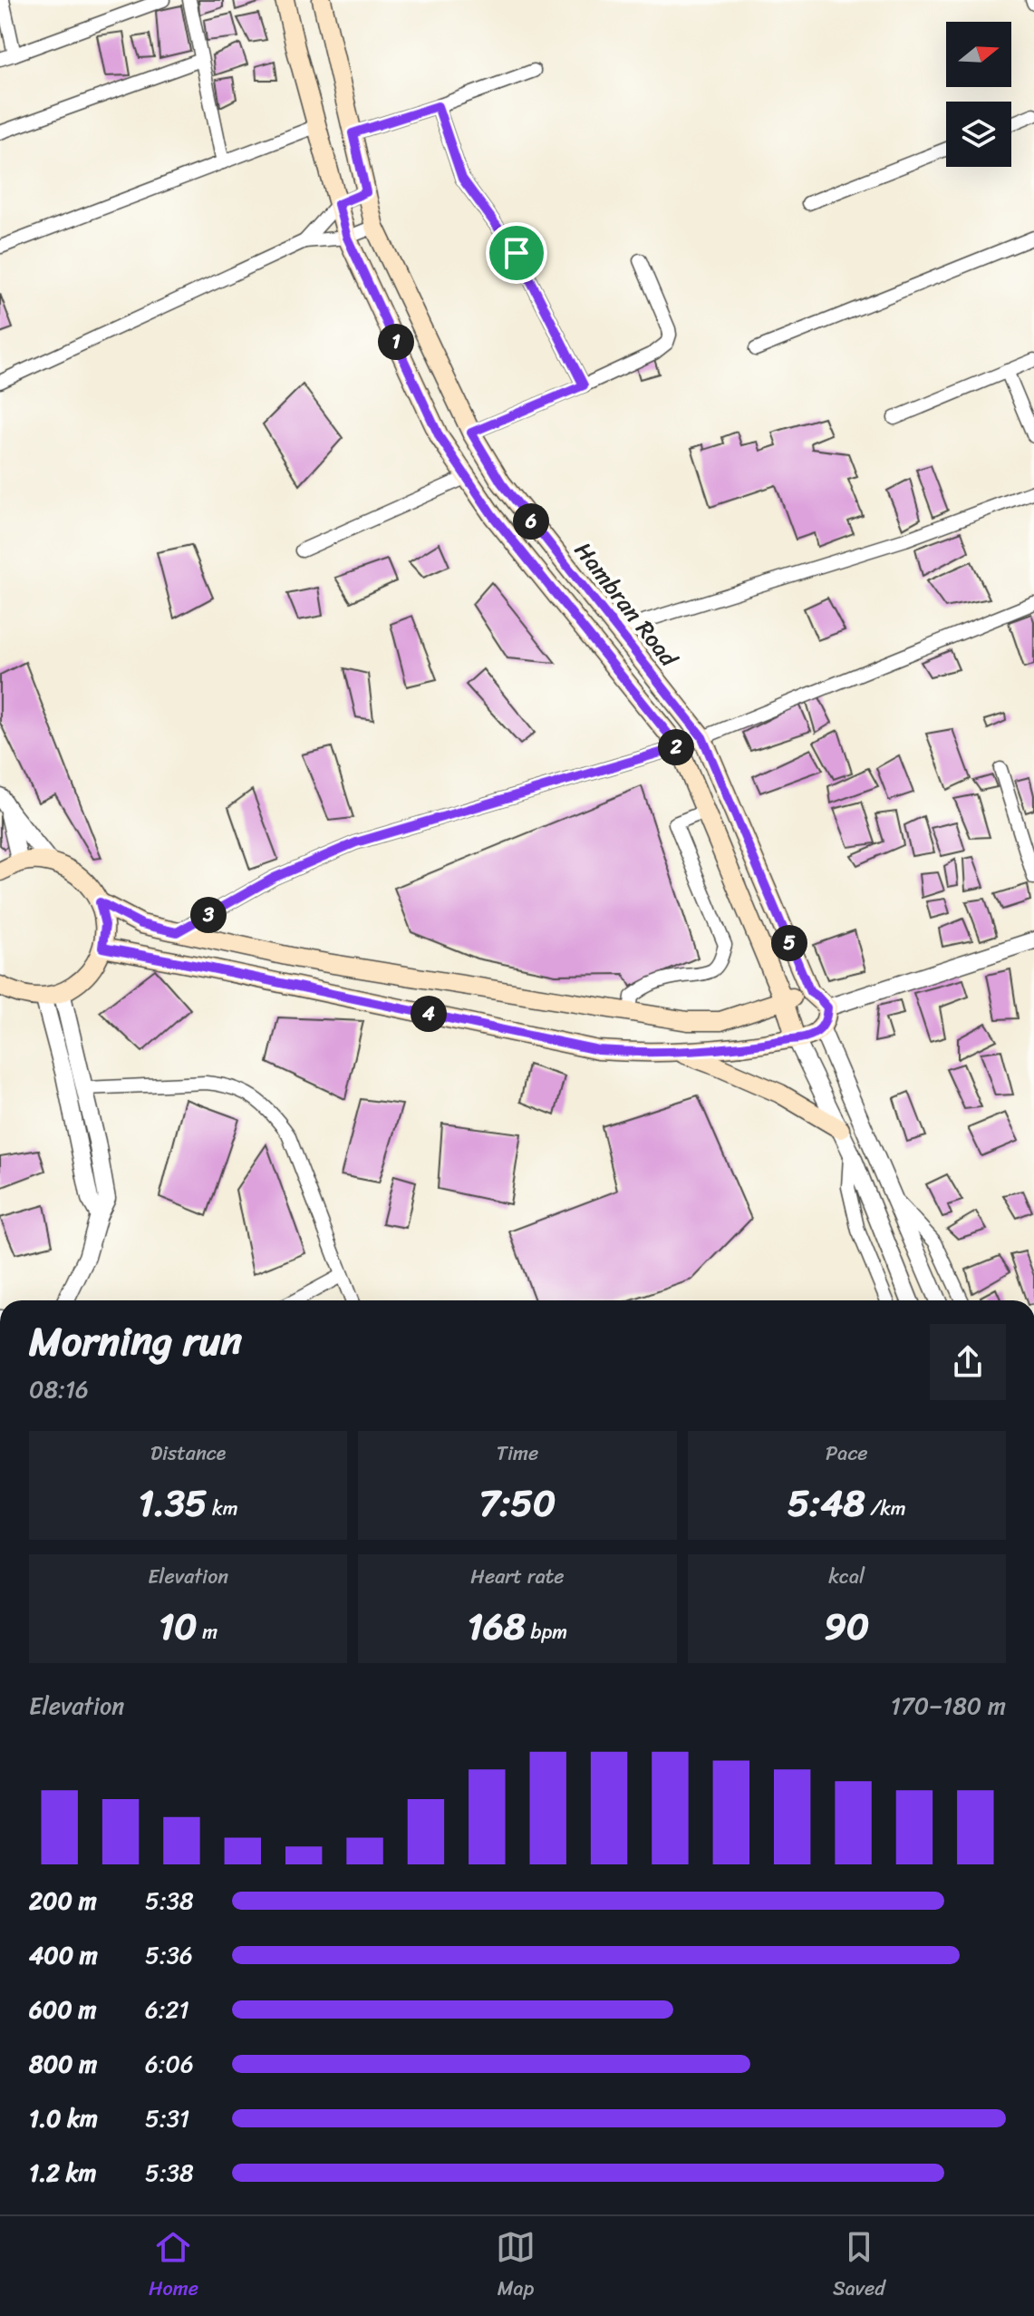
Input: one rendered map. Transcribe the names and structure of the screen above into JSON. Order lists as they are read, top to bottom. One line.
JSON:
{"streets":{"main road":["Hambran Road"]},"north":"right","page":{"pins":["1","6","2","3","5","4"],"heading":["Morning run","08:16"],"stats":[["Distance","1.35 km"],["Time","7:50"],["Pace","5:48 /km"],["Elevation","10 m"],["Heart rate","168 bpm"],["kcal","90"]],"chart":["Elevation","170–180 m"],"list":[{"name":"200 m","note":"5:38"},{"name":"400 m","note":"5:36"},{"name":"600 m","note":"6:21"},{"name":"800 m","note":"6:06"},{"name":"1.0 km","note":"5:31"},{"name":"1.2 km","note":"5:38"}],"tabs":["Home","Map","Saved"]}}
